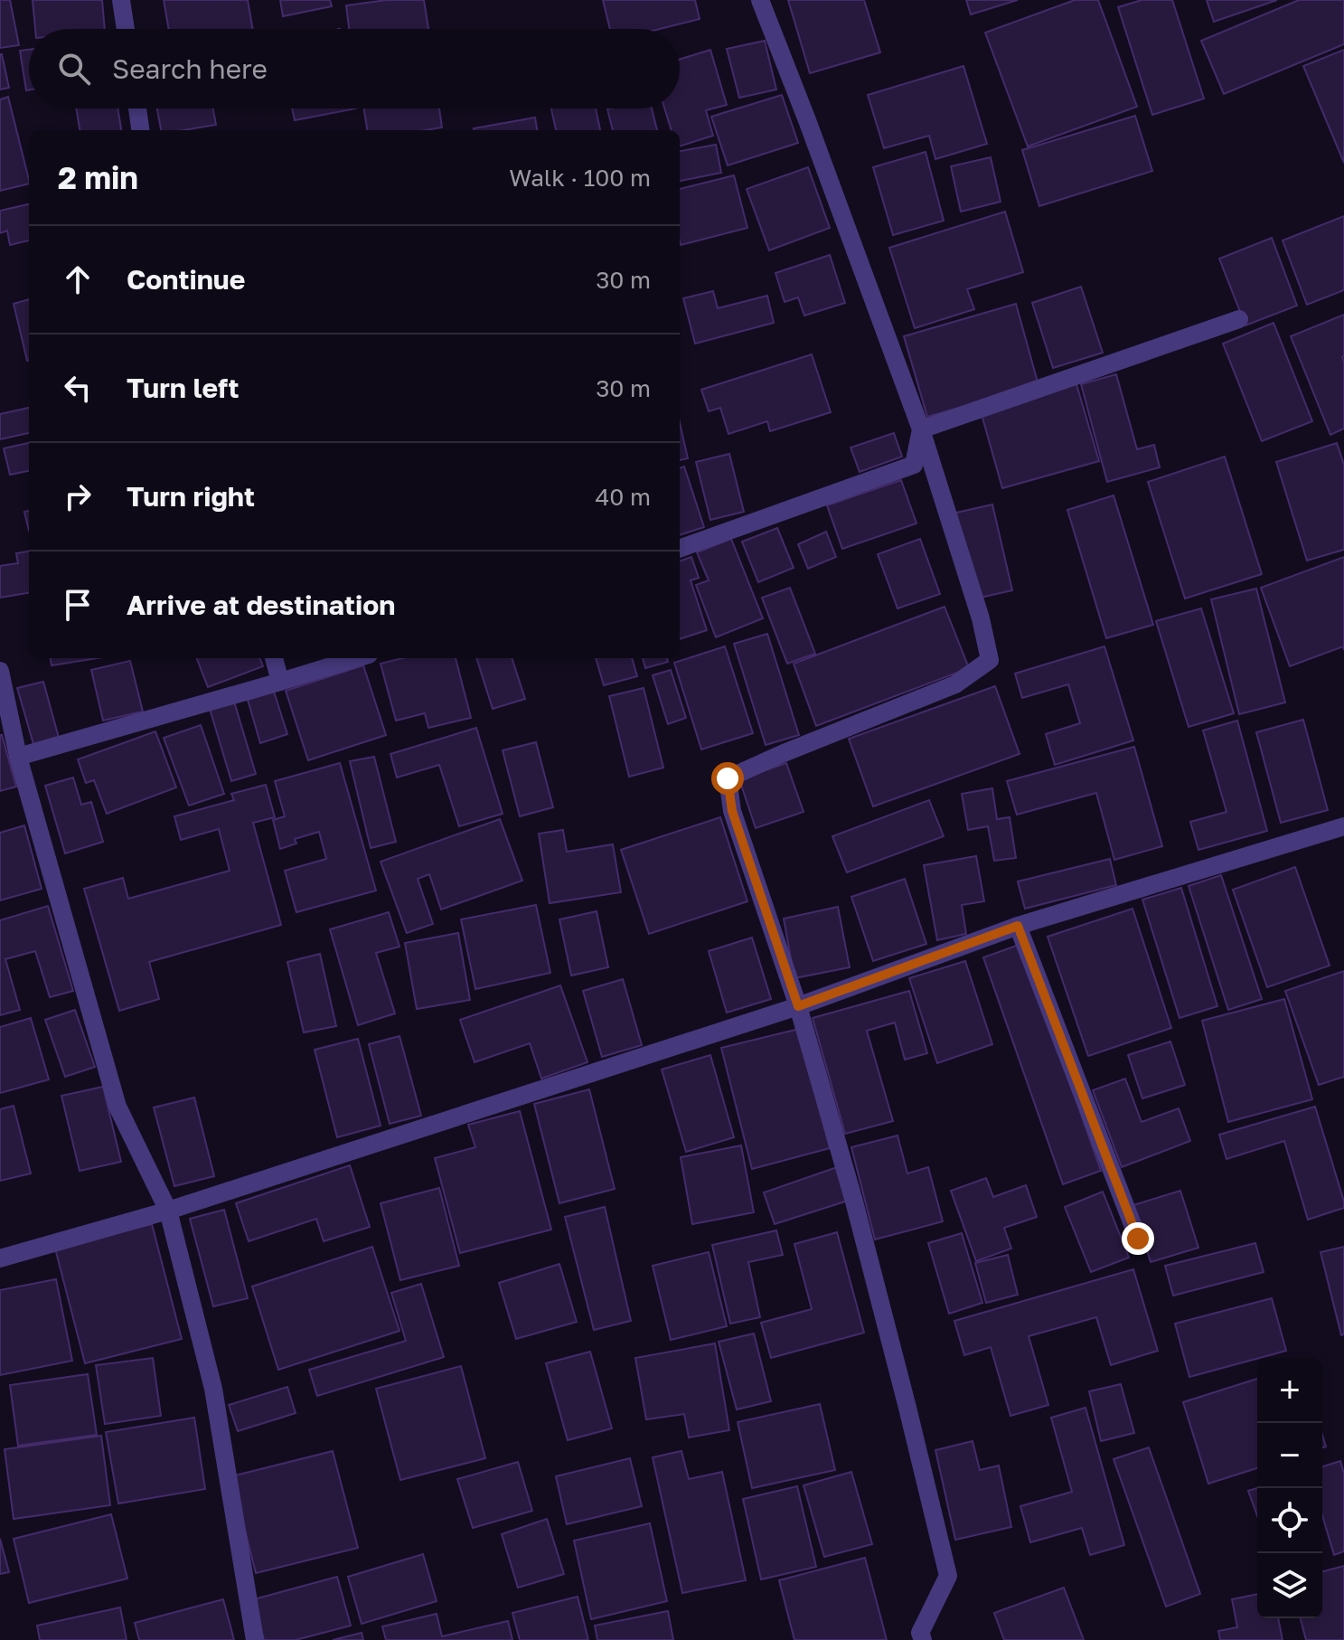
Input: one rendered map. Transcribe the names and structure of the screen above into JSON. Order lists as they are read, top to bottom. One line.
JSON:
{"page":{"search":"Search here","heading":["2 min","Walk · 100 m"],"list":[["Continue","30 m"],["Turn left","30 m"],["Turn right","40 m"],"Arrive at destination"],"map_buttons":["+","−"]}}
